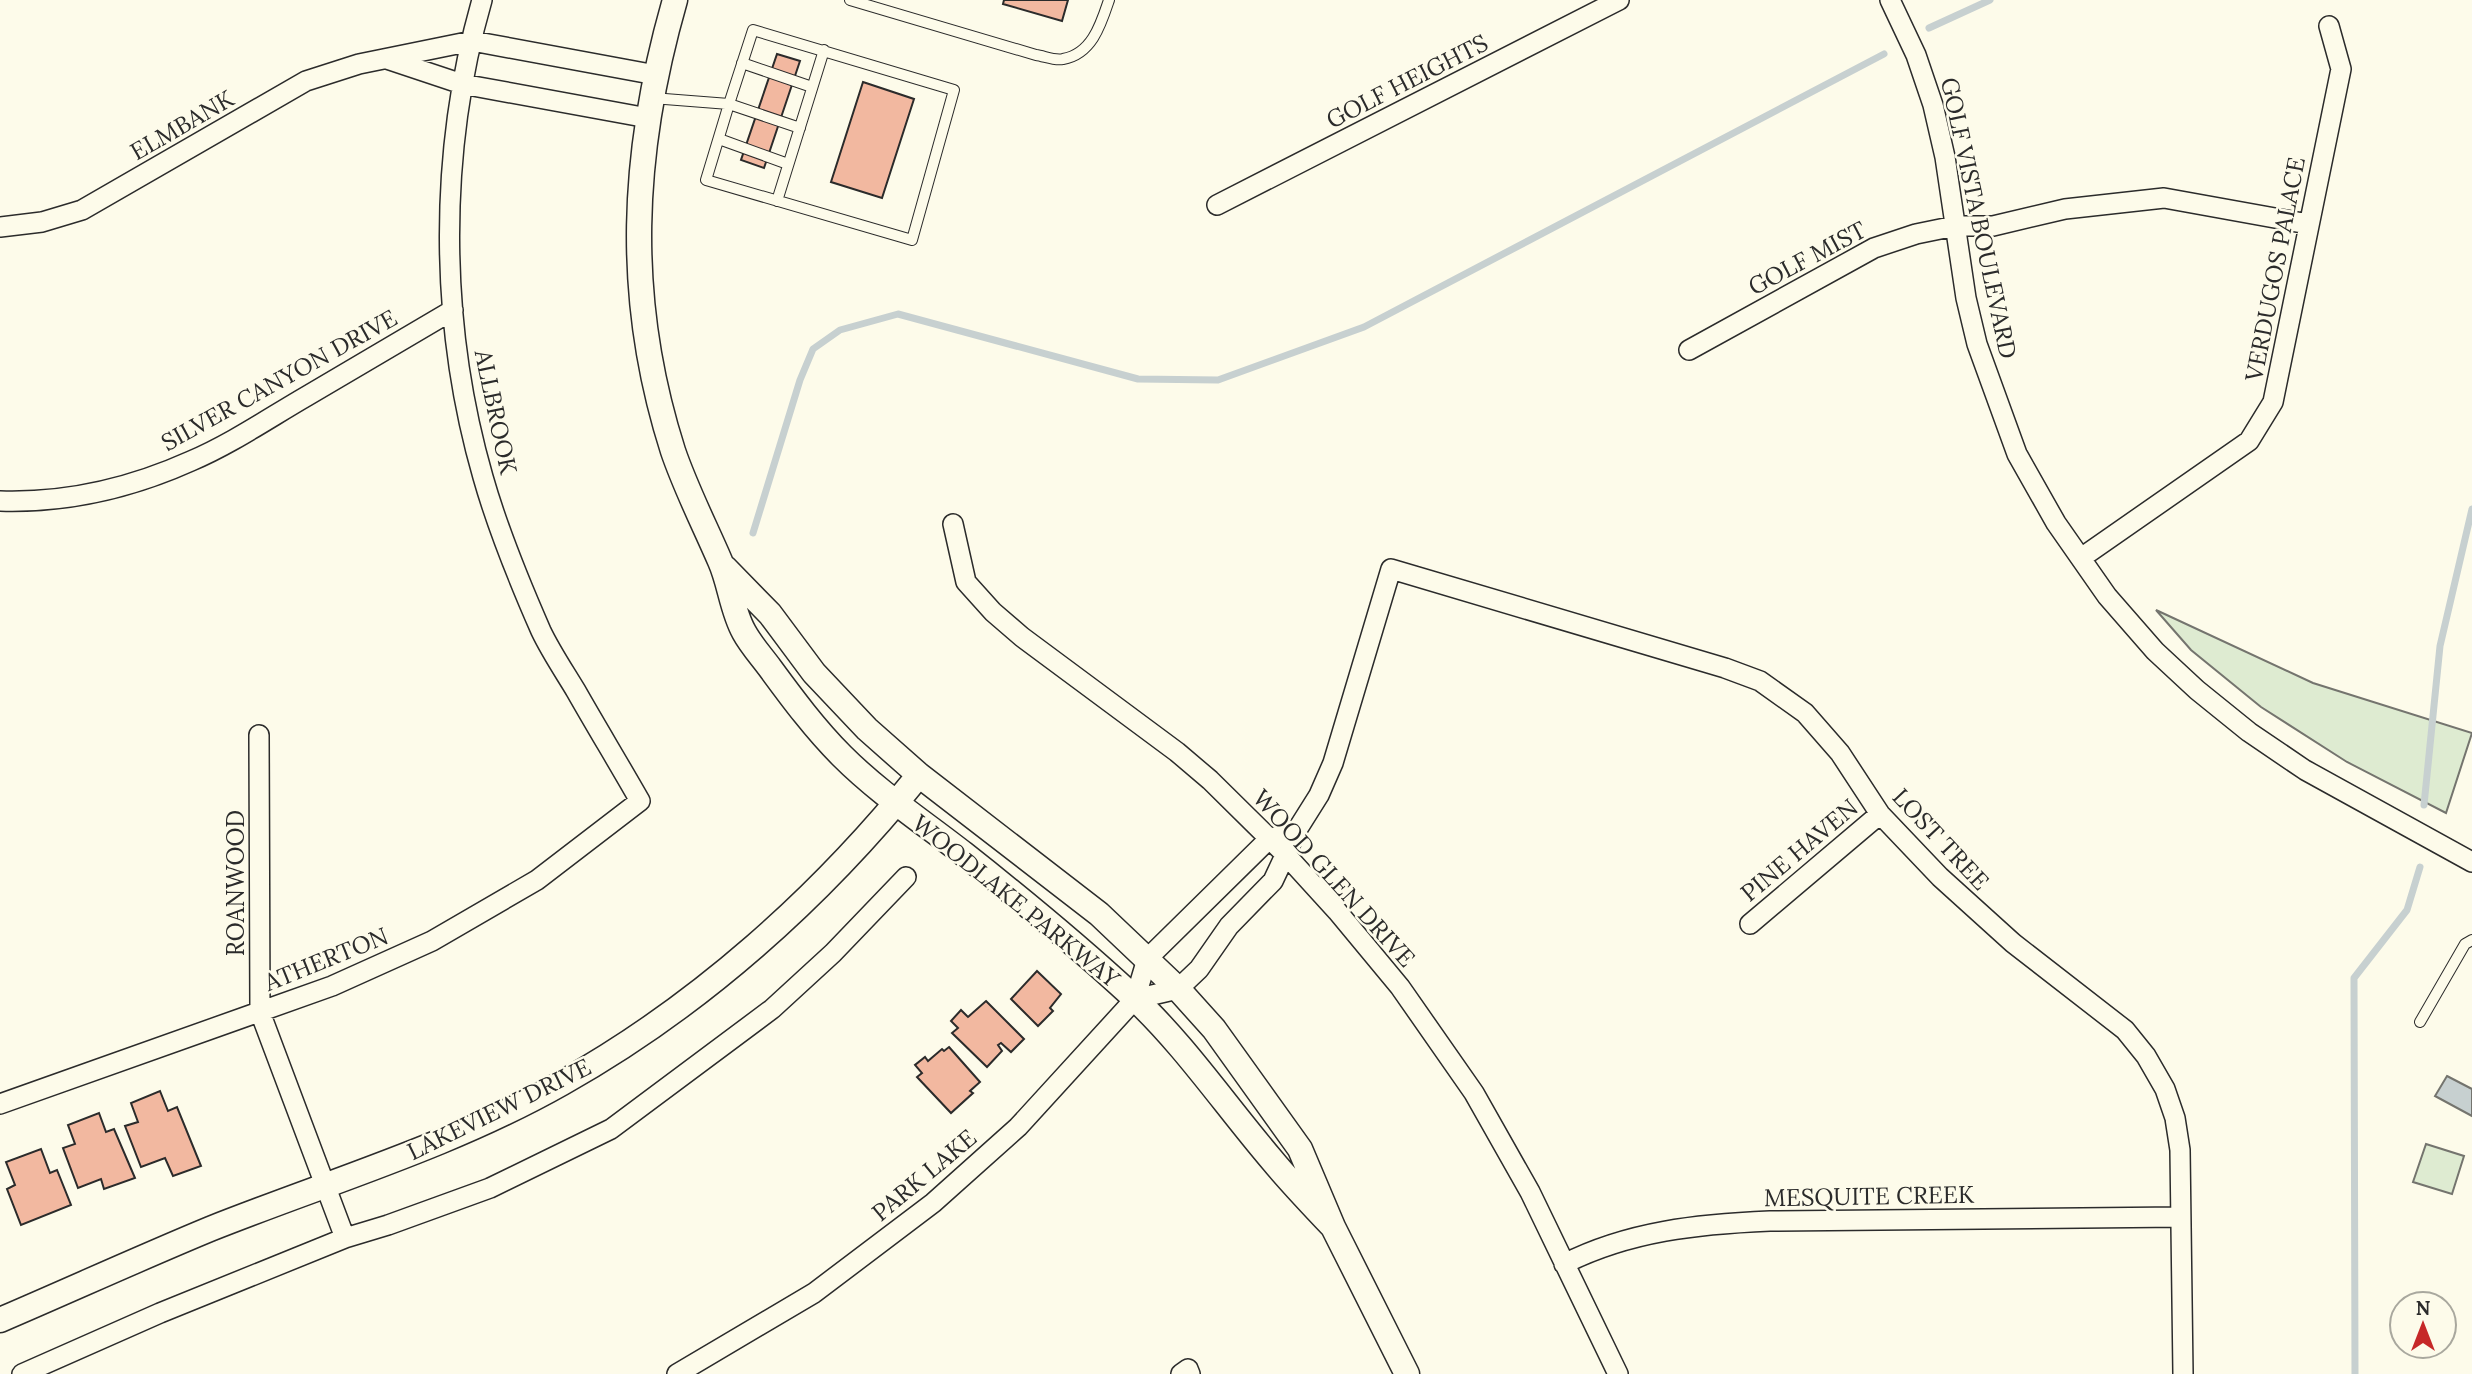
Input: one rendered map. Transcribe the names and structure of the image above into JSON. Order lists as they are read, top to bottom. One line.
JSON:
{"streets":{"street":["GOLF HEIGHTS","ELMBANK","GOLF VISTA BOULEVARD","GOLF MIST","VERDUGOS PALACE","SILVER CANYON DRIVE","ALLBROOK","LOST TREE","PINE HAVEN","WOOD GLEN DRIVE","ROANWOOD","WOODLAKE PARKWAY","ATHERTON","LAKEVIEW DRIVE","PARK LAKE","MESQUITE CREEK"]},"crossings":[["ELMBANK","ALLBROOK"],["ELMBANK","WOODLAKE PARKWAY"],["GOLF VISTA BOULEVARD","GOLF MIST"],["GOLF VISTA BOULEVARD","VERDUGOS PALACE"],["GOLF MIST","VERDUGOS PALACE"],["SILVER CANYON DRIVE","ALLBROOK"],["ALLBROOK","ATHERTON"],["LOST TREE","PINE HAVEN"],["LOST TREE","MESQUITE CREEK"],["WOOD GLEN DRIVE","MESQUITE CREEK"],["ROANWOOD","ATHERTON"],["ROANWOOD","LAKEVIEW DRIVE"],["WOODLAKE PARKWAY","LAKEVIEW DRIVE"],["WOODLAKE PARKWAY","PARK LAKE"]],"north":"top"}
